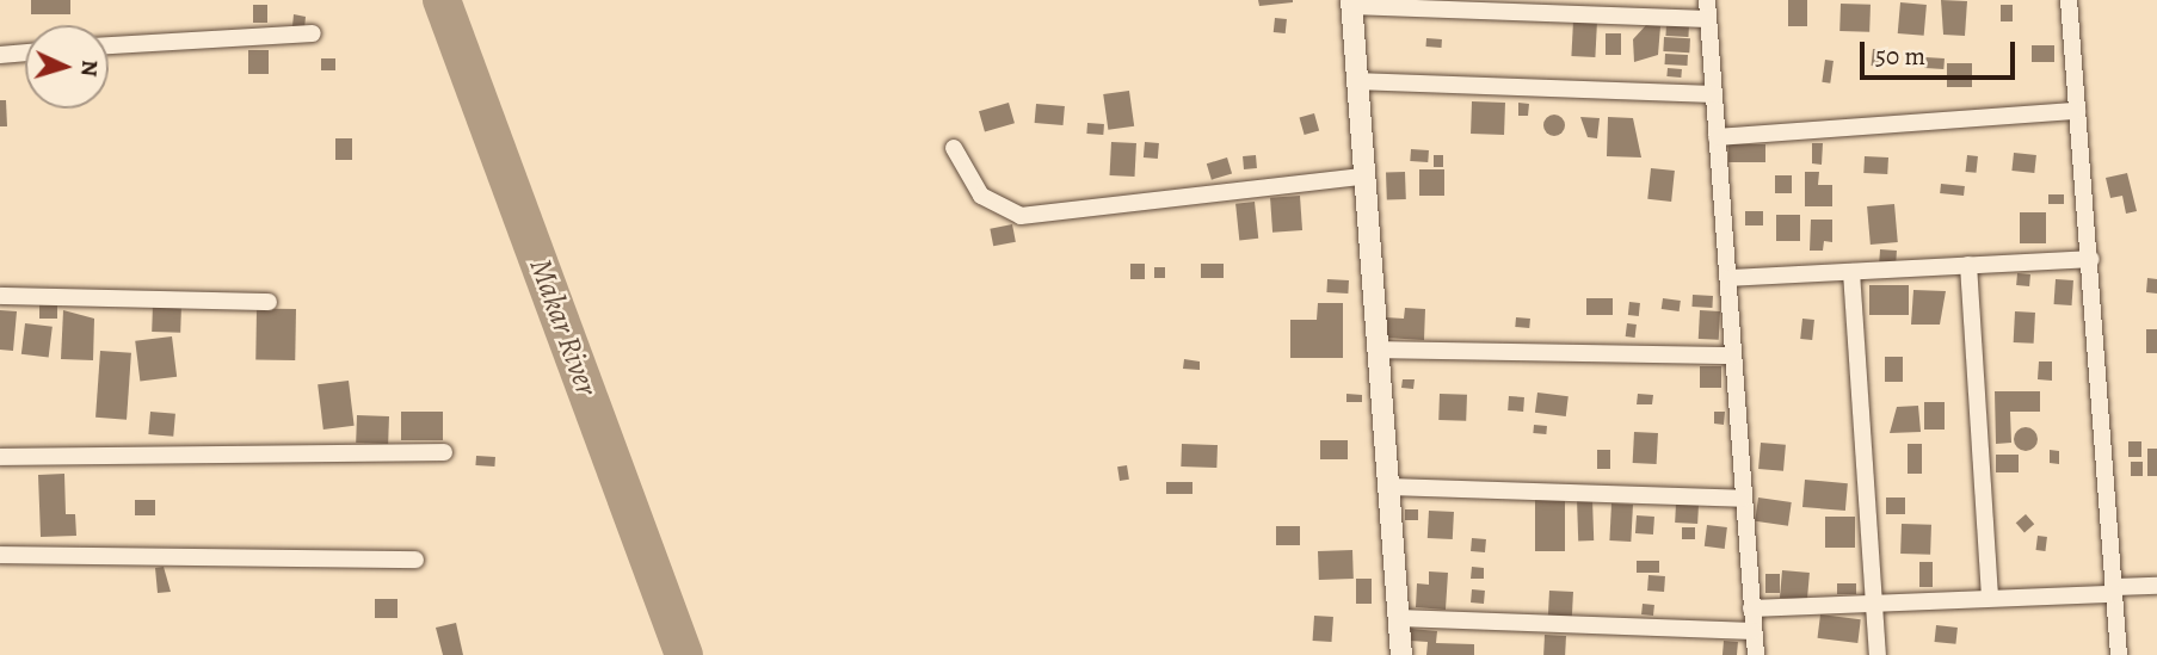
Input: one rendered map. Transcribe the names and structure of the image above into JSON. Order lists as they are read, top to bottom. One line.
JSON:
{"water":["Makar River"],"scale_bar":"50 m","north":"right"}
